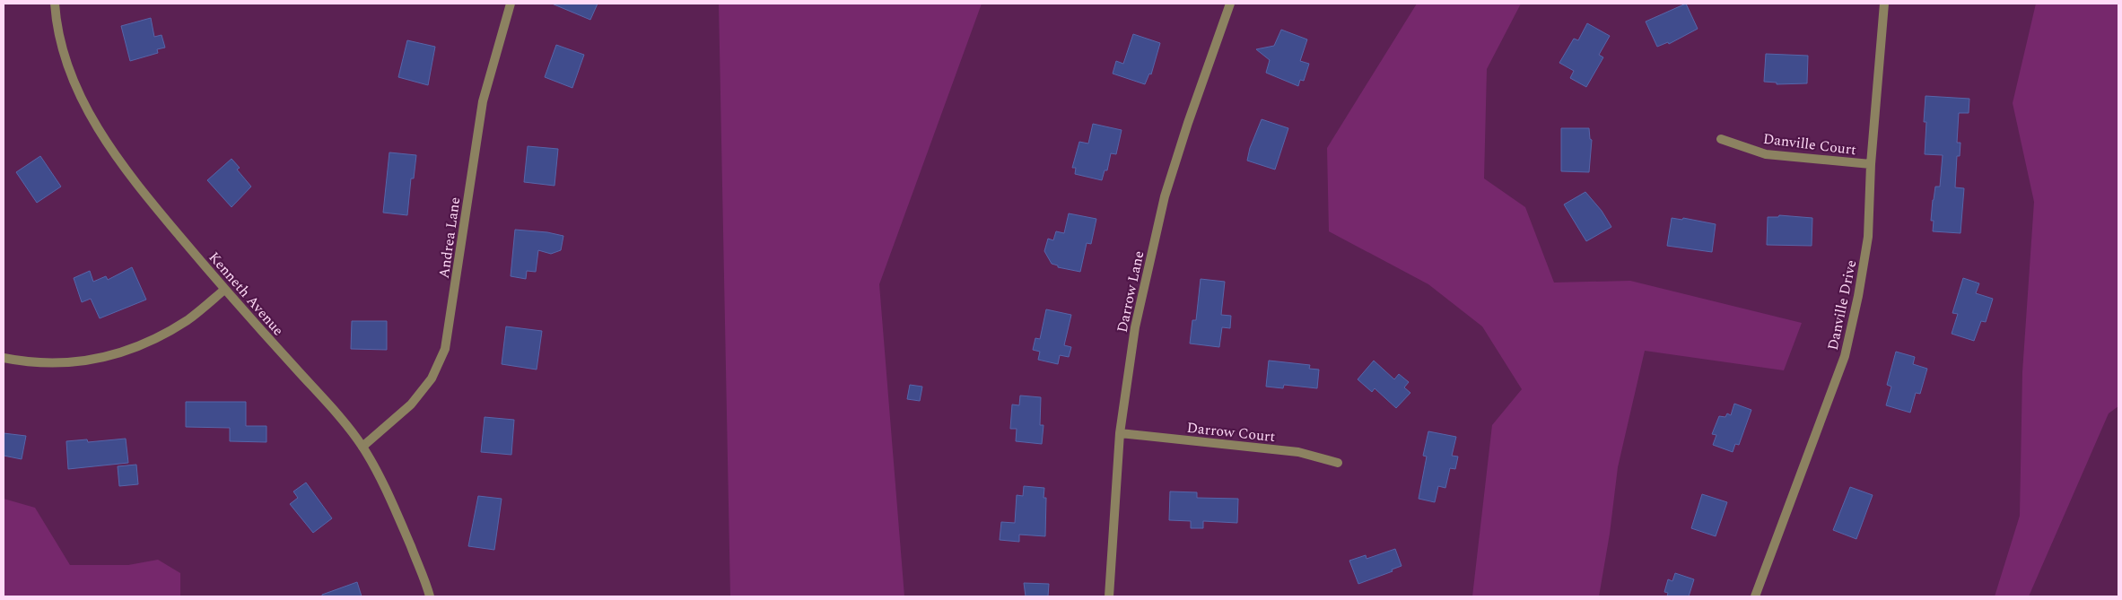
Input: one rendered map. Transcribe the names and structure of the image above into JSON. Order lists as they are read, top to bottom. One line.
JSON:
{"streets":{"street":["Danville Court","Andrea Lane","Darrow Lane","Kenneth Avenue","Danville Drive","Darrow Court"]},"crossings":[["Danville Court","Danville Drive"],["Andrea Lane","Kenneth Avenue"],["Darrow Lane","Darrow Court"]]}
